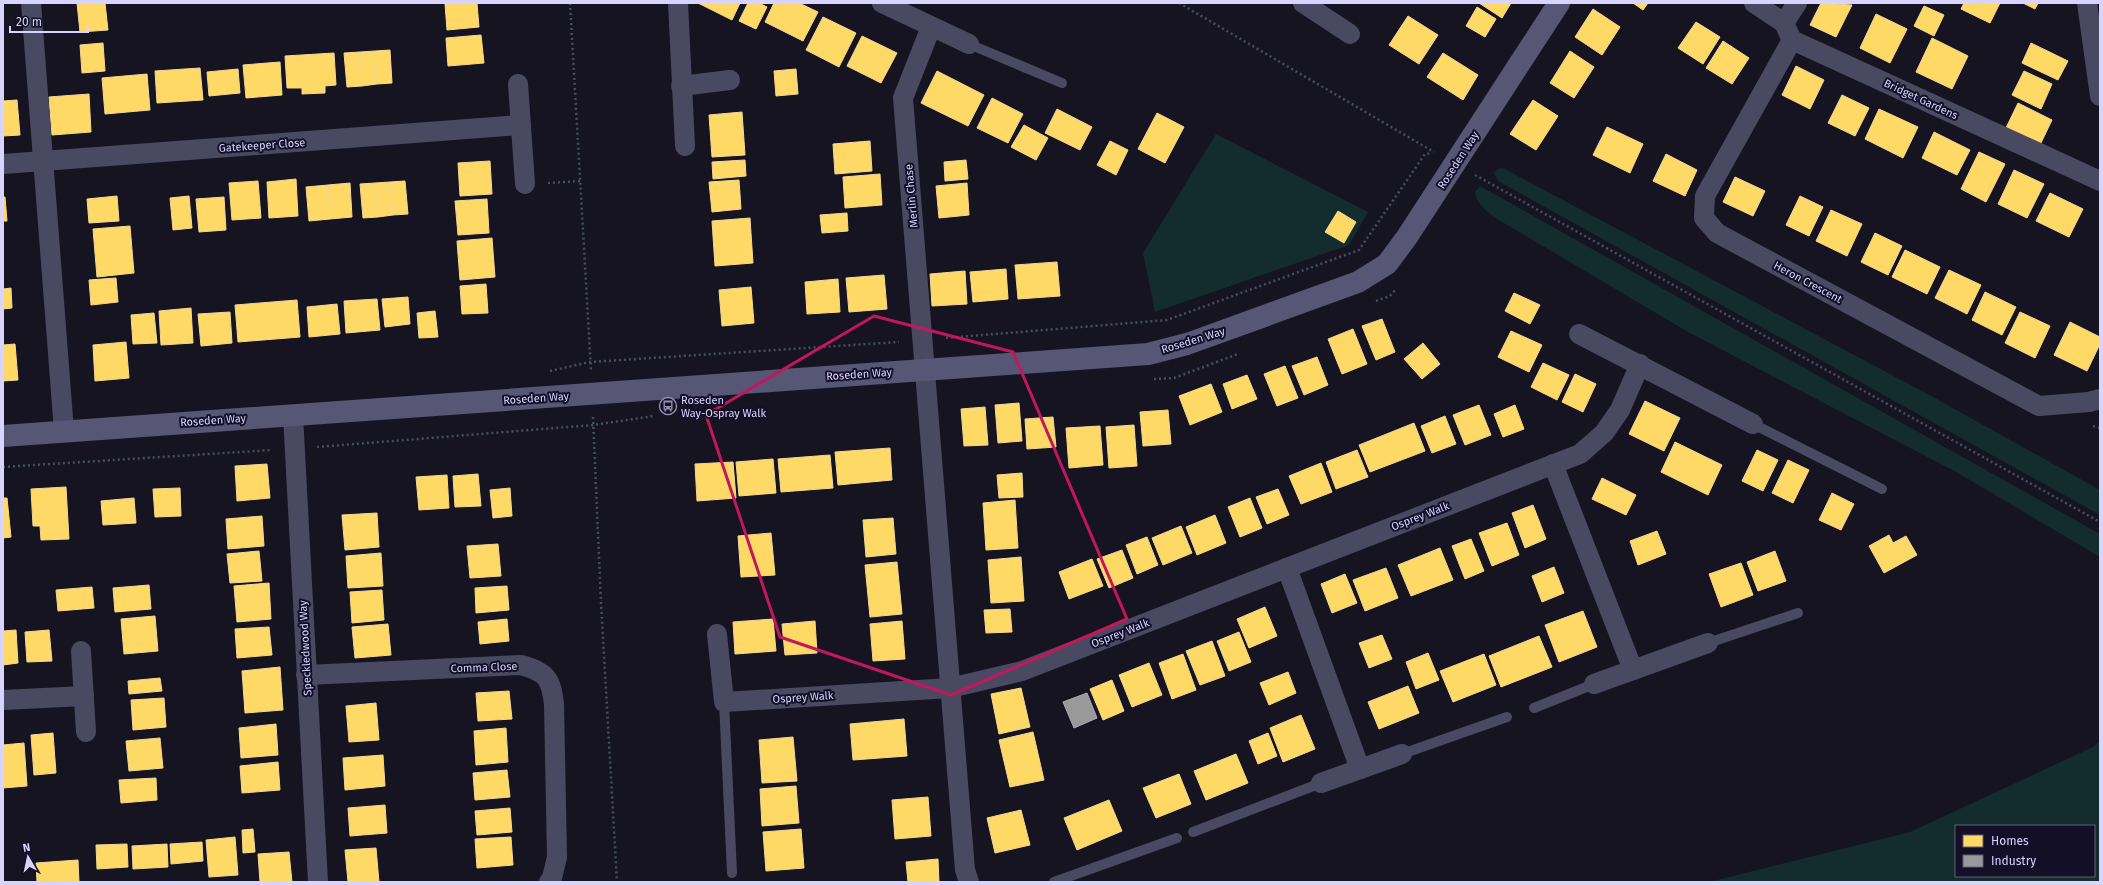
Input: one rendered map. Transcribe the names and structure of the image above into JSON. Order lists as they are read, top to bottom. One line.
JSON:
{"streets":{"street":["Bridget Gardens","Gatekeeper Close","Roseden Way","Merlin Chase","Heron Crescent","Osprey Walk","Speckledwood Way","Comma Close"]},"crossings":[["Bridget Gardens","Heron Crescent"],["Roseden Way","Merlin Chase"],["Roseden Way","Speckledwood Way"],["Speckledwood Way","Comma Close"]],"places":{"bus stop":["Roseden Way-Ospray Walk"]},"legend":["Homes","Industry"],"scale_bar":"20 m","north":"top"}
